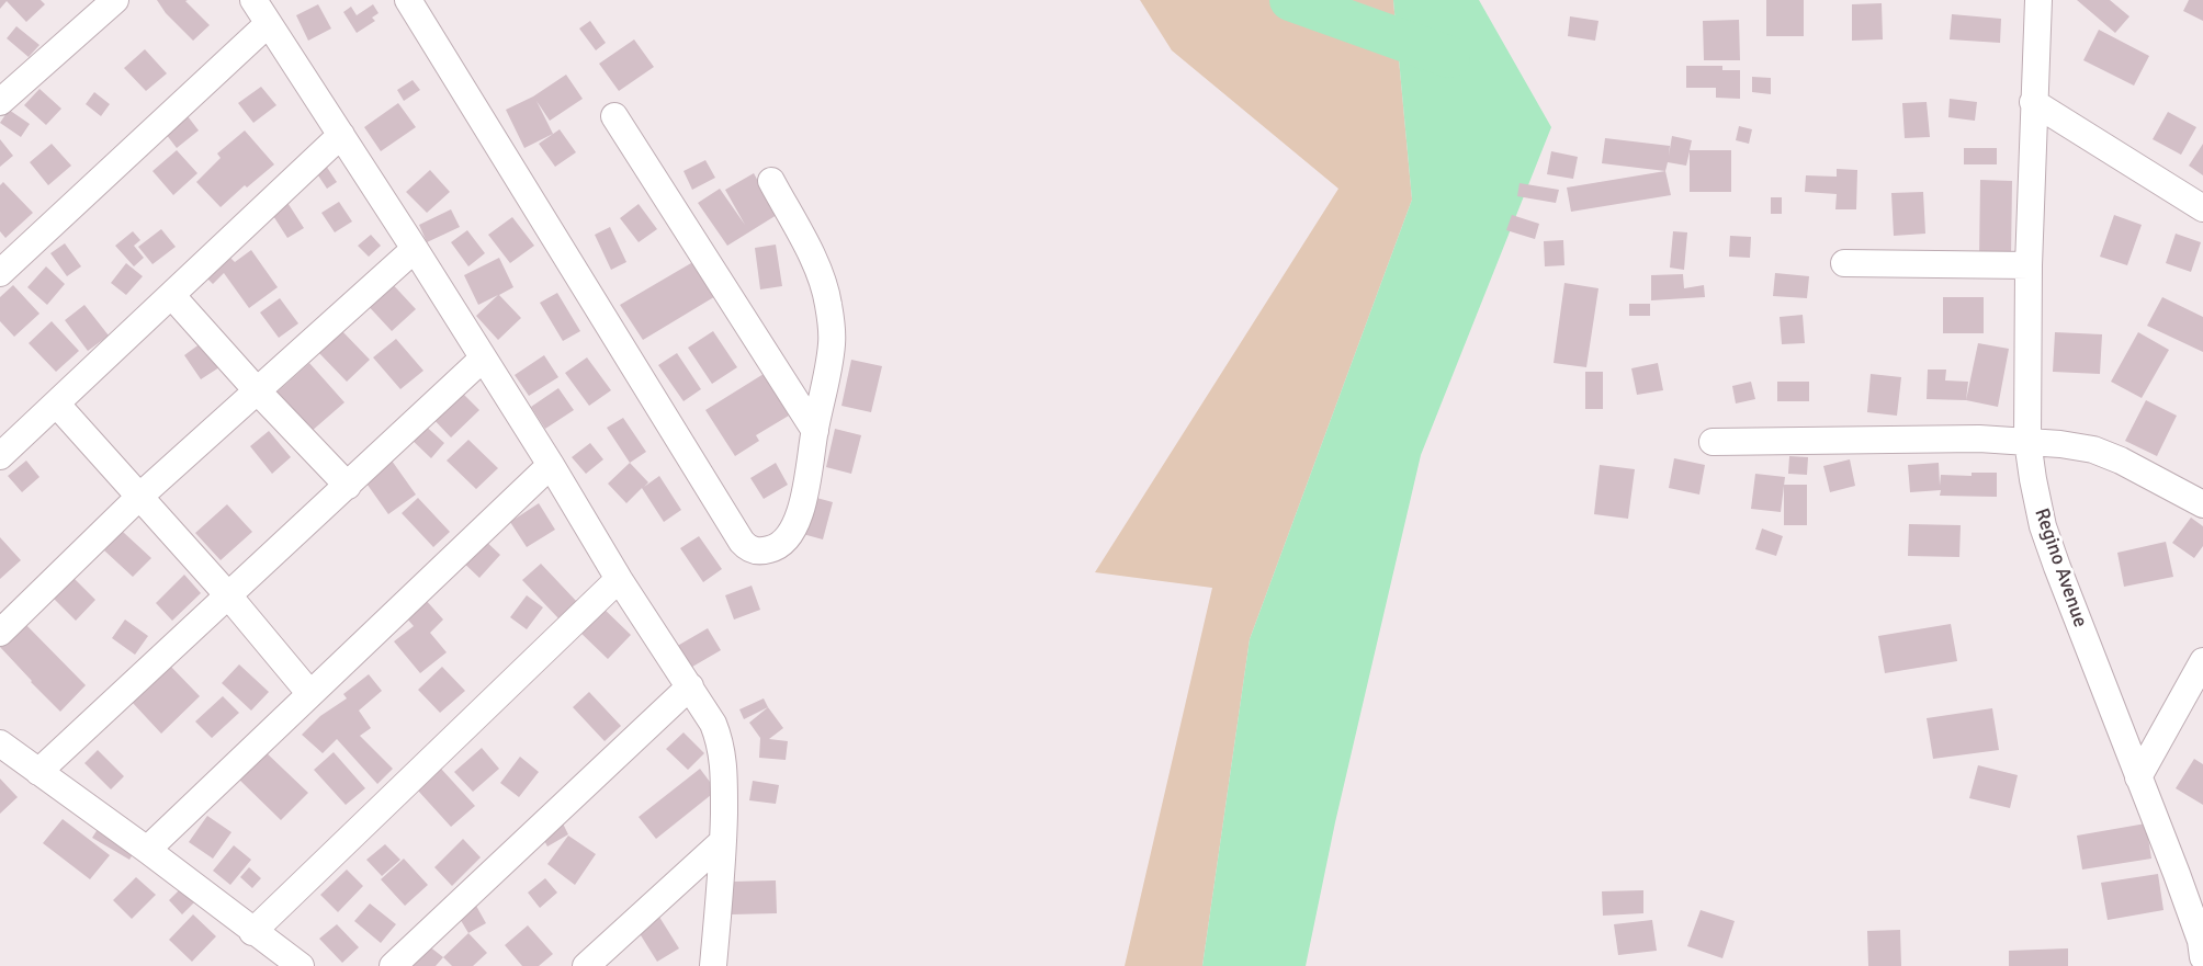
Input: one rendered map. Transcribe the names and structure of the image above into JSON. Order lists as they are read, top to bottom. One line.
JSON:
{"streets":{"street":["Regino Avenue"]}}
